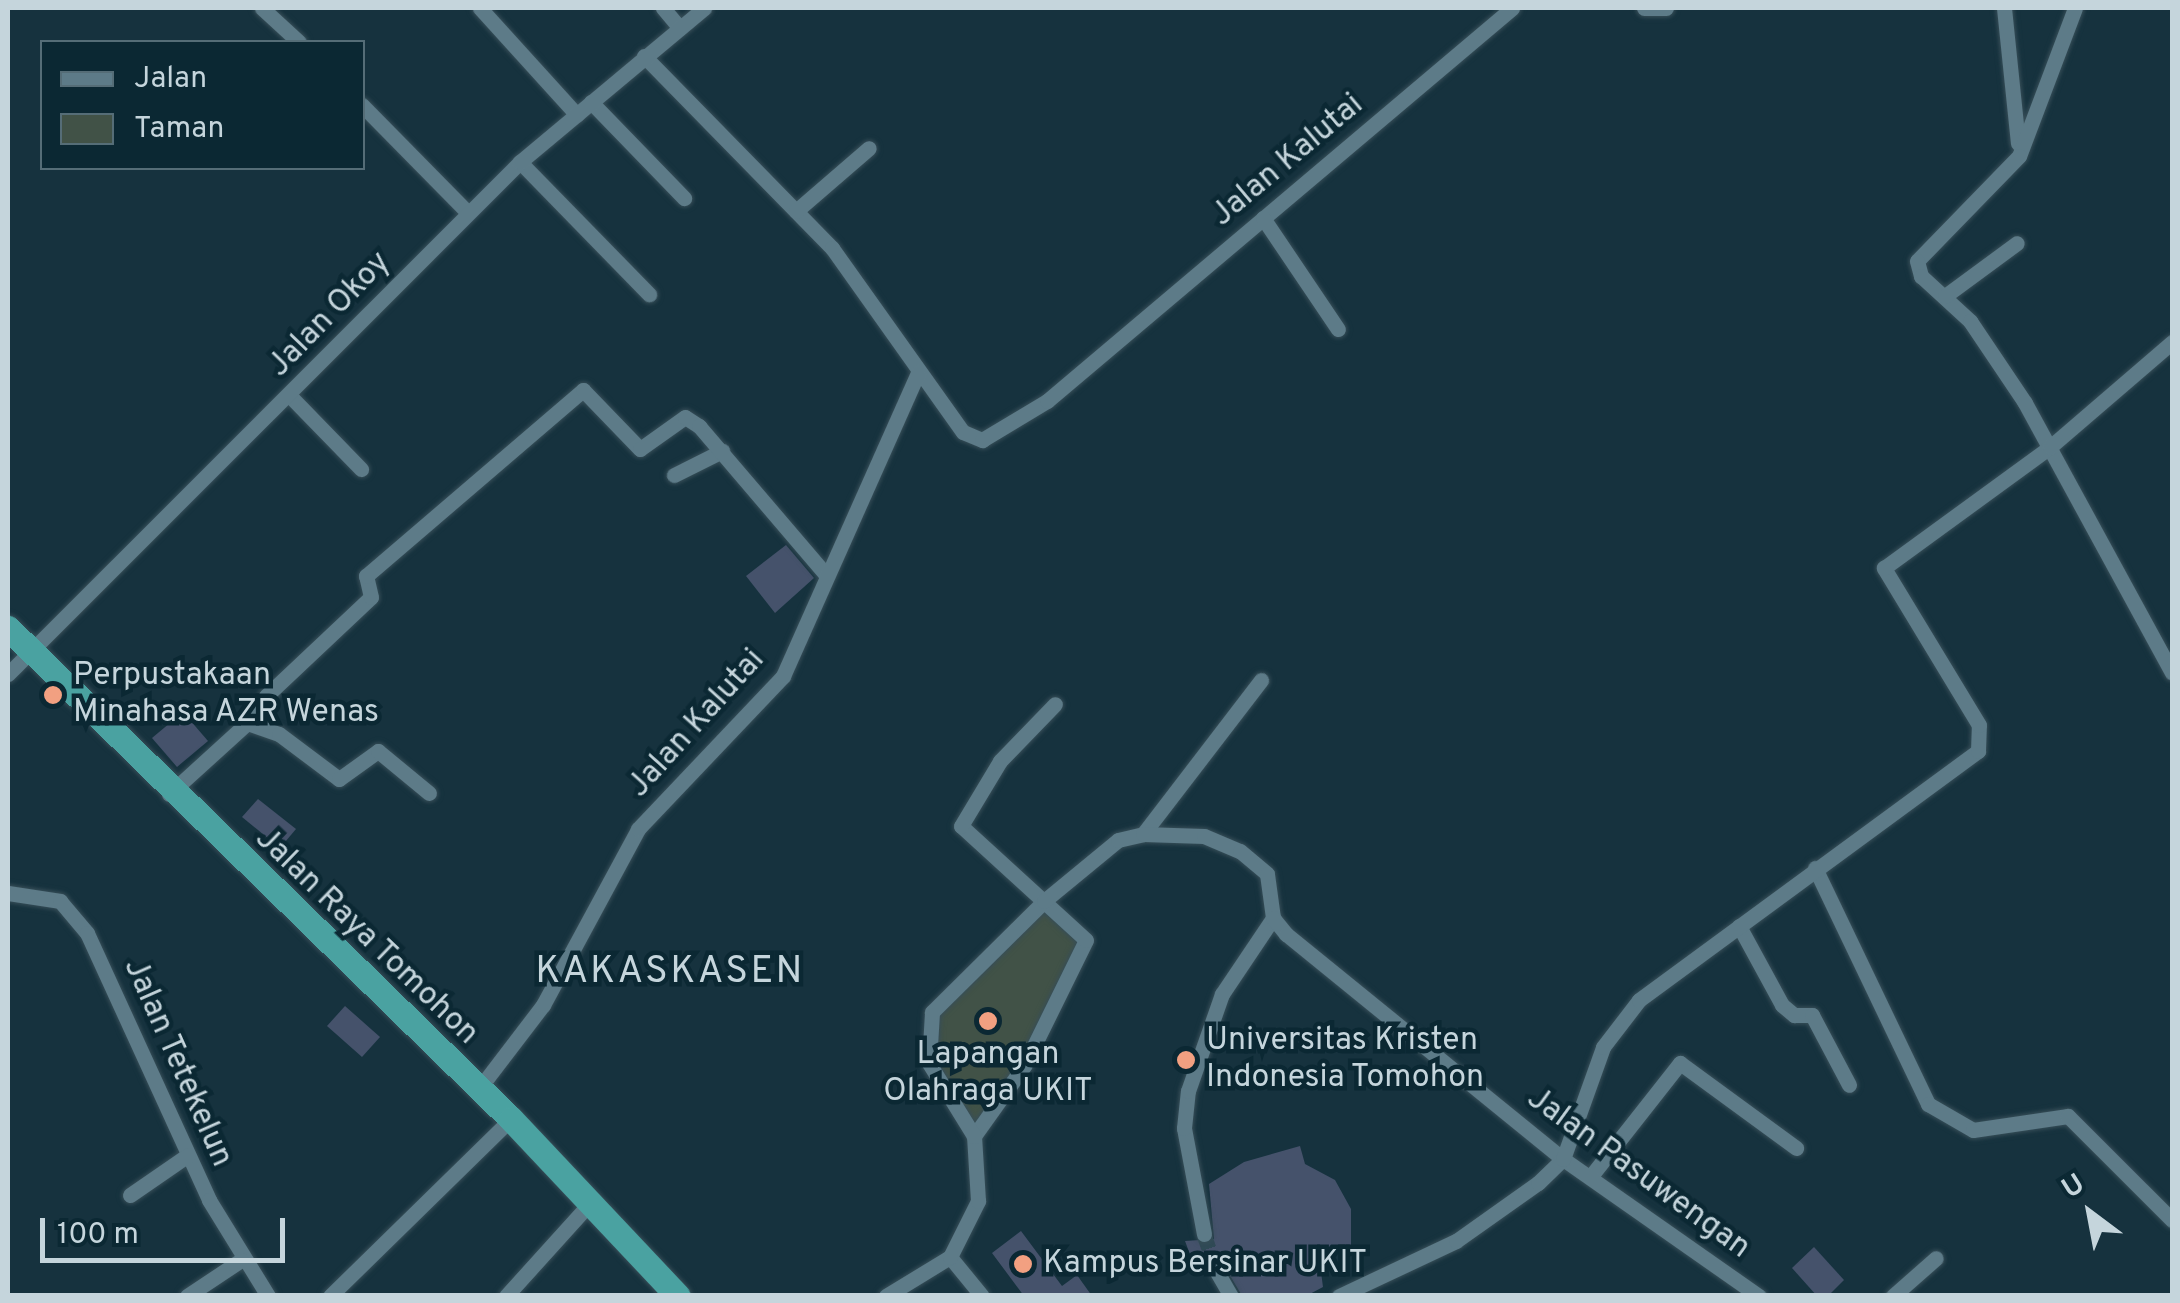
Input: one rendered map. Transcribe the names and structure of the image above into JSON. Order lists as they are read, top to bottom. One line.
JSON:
{"streets":{"highway":["Jalan Raya Tomohon"],"street":["Jalan Kalutai","Jalan Okoy","Jalan Tetekelun","Jalan Pasuwengan"]},"crossings":[["Jalan Kalutai","Jalan Okoy"],["Jalan Kalutai","Jalan Raya Tomohon"],["Jalan Okoy","Jalan Raya Tomohon"]],"districts":["KAKASKASEN"],"places":["Perpustakaan Minahasa AZR Wenas","Lapangan Olahraga UKIT","Universitas Kristen Indonesia Tomohon","Kampus Bersinar UKIT"],"legend":["Jalan","Taman"],"scale_bar":"100 m","north":"top left"}
